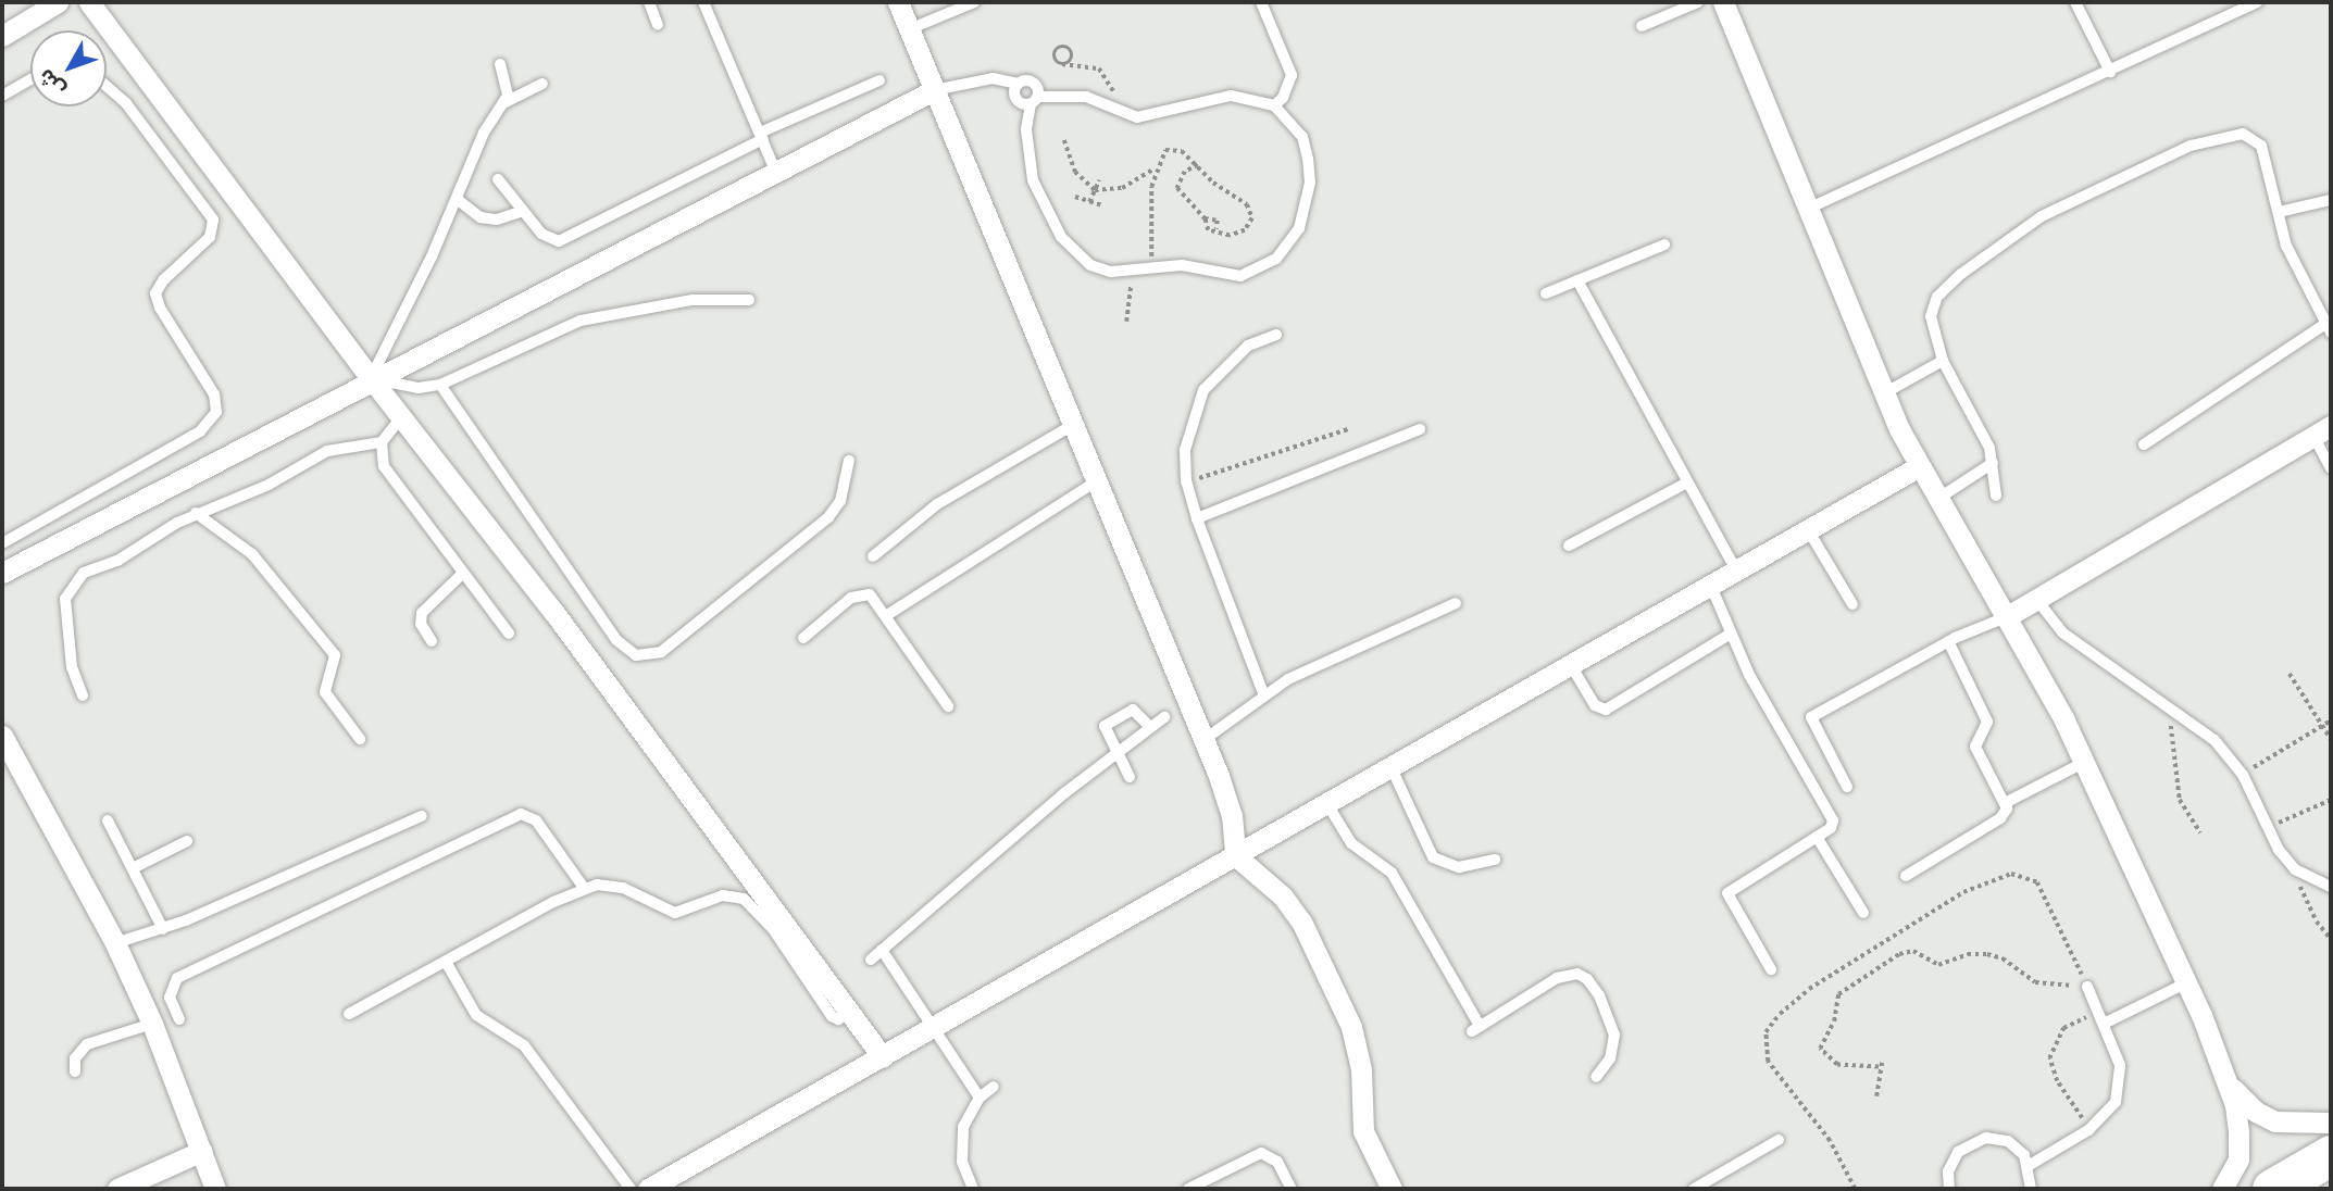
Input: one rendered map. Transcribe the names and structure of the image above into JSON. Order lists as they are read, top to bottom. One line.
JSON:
{"north":"bottom left"}
